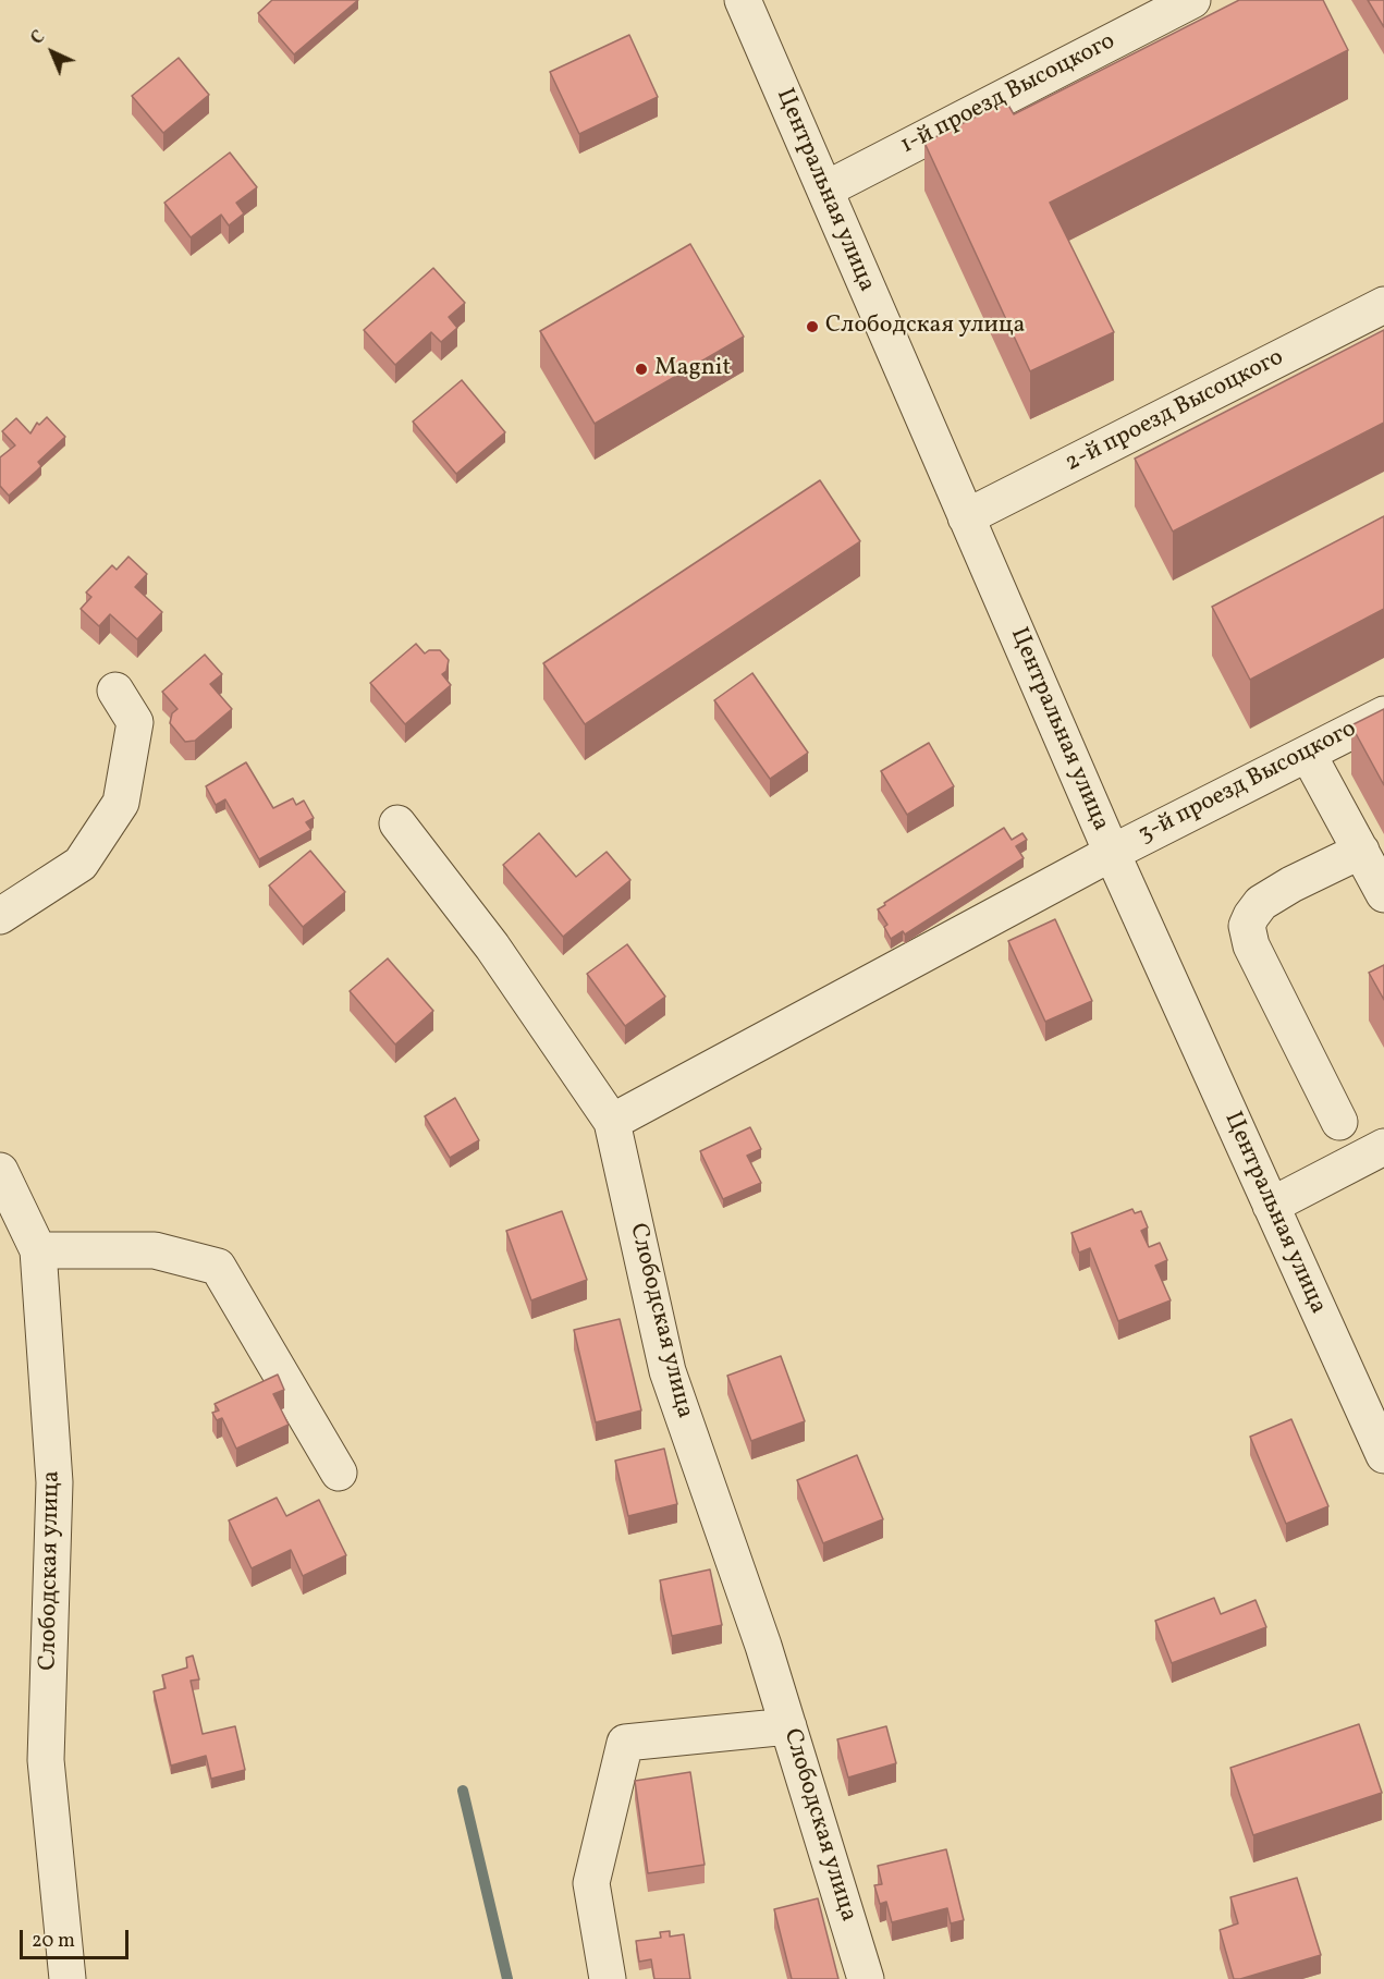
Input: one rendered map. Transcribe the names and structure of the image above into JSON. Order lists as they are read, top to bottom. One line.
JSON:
{"streets":{"street":["1-й проезд Высоцкого","Центральная улица","2-й проезд Высоцкого","3-й проезд Высоцкого","Слободская улица"]},"crossings":[["1-й проезд Высоцкого","Центральная улица"],["Центральная улица","2-й проезд Высоцкого"],["Центральная улица","3-й проезд Высоцкого"],["3-й проезд Высоцкого","Слободская улица"]],"places":["Слободская улица","Magnit"],"scale_bar":"20 m","north":"top left"}
